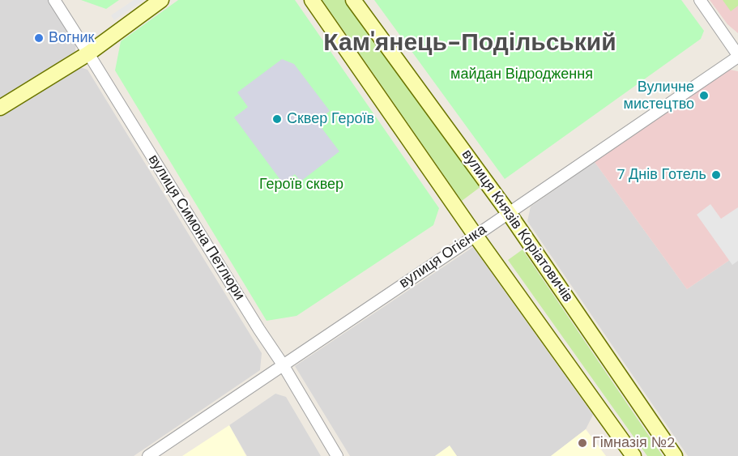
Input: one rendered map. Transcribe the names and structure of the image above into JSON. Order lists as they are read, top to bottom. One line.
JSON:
{"streets":{"main road":["вулиця Князів Коріатовичів"],"street":["вулиця Симона Петлюри","вулиця Огієнка"]},"crossings":[["вулиця Князів Коріатовичів","вулиця Огієнка"],["вулиця Симона Петлюри","вулиця Огієнка"]],"districts":["Кам'янець-Подільський"],"parks":["майдан Відродження","Героїв сквер"],"places":["Вогник","Вуличне мистецтво","Сквер Героїв","7 Днів Готель","Гімназія №2"]}
